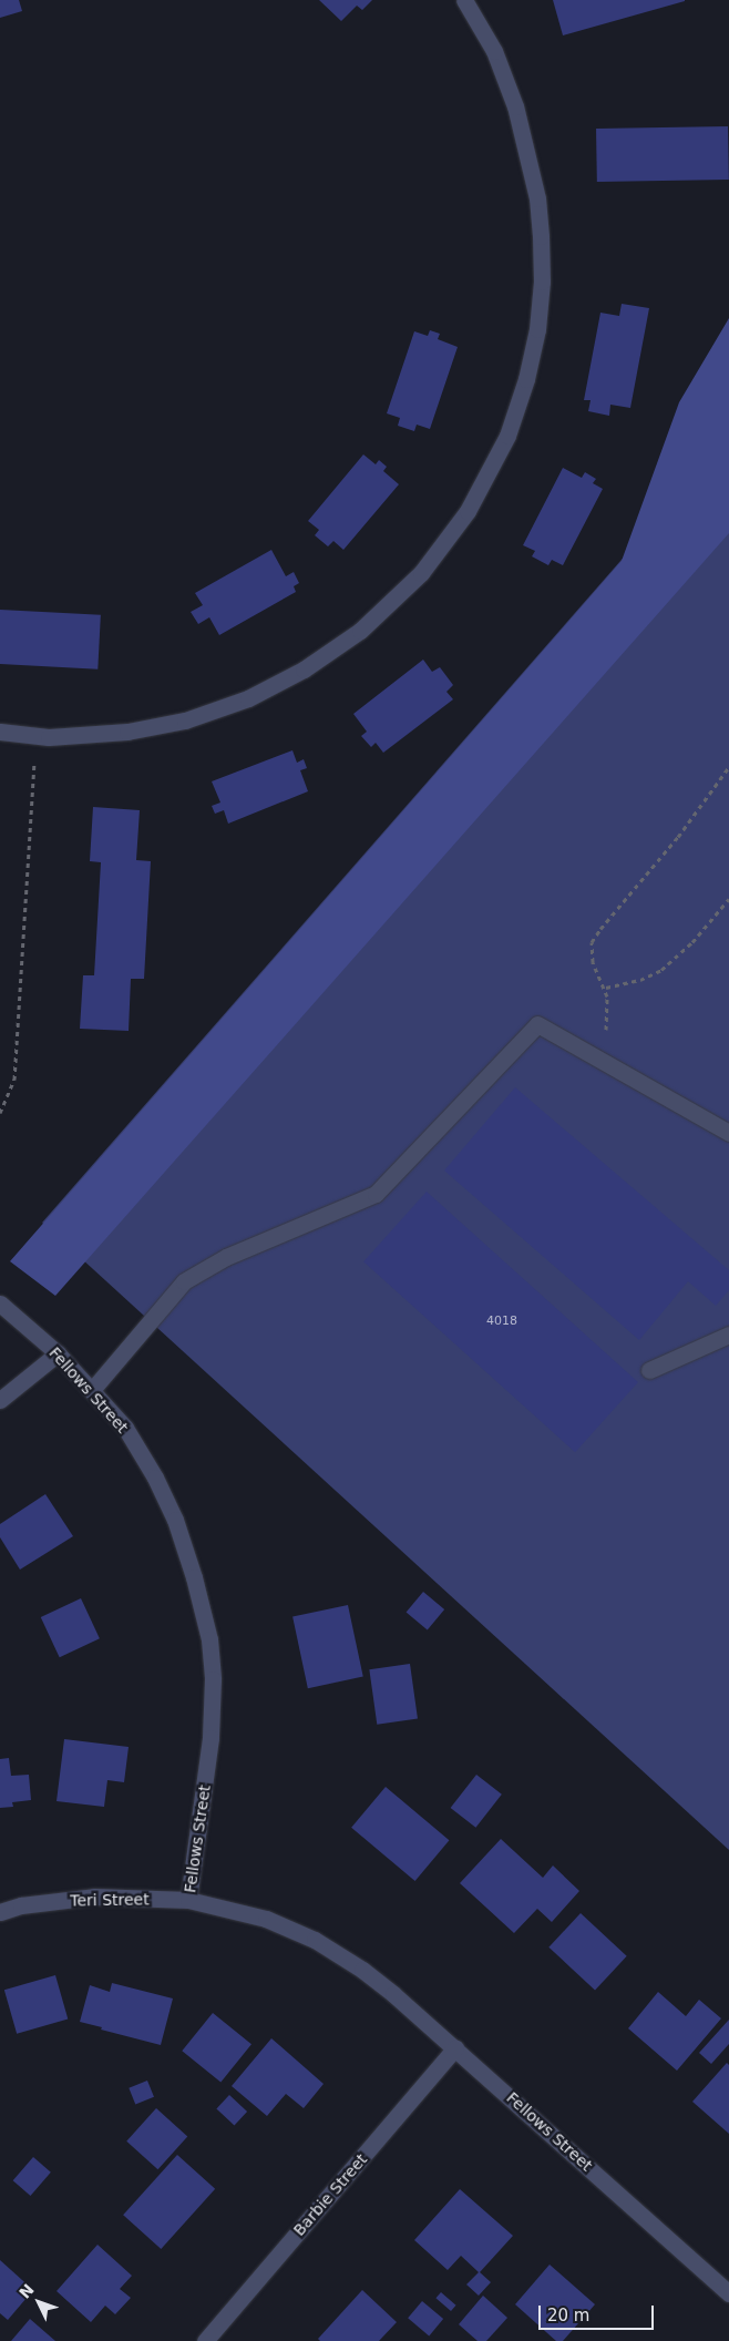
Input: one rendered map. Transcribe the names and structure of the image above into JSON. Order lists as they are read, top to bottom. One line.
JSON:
{"streets":{"street":["Fellows Street","Teri Street","Barbie Street"]},"crossings":[["Fellows Street","Teri Street"],["Fellows Street","Barbie Street"]],"house_numbers":["4018"],"scale_bar":"20 m","north":"top left"}
